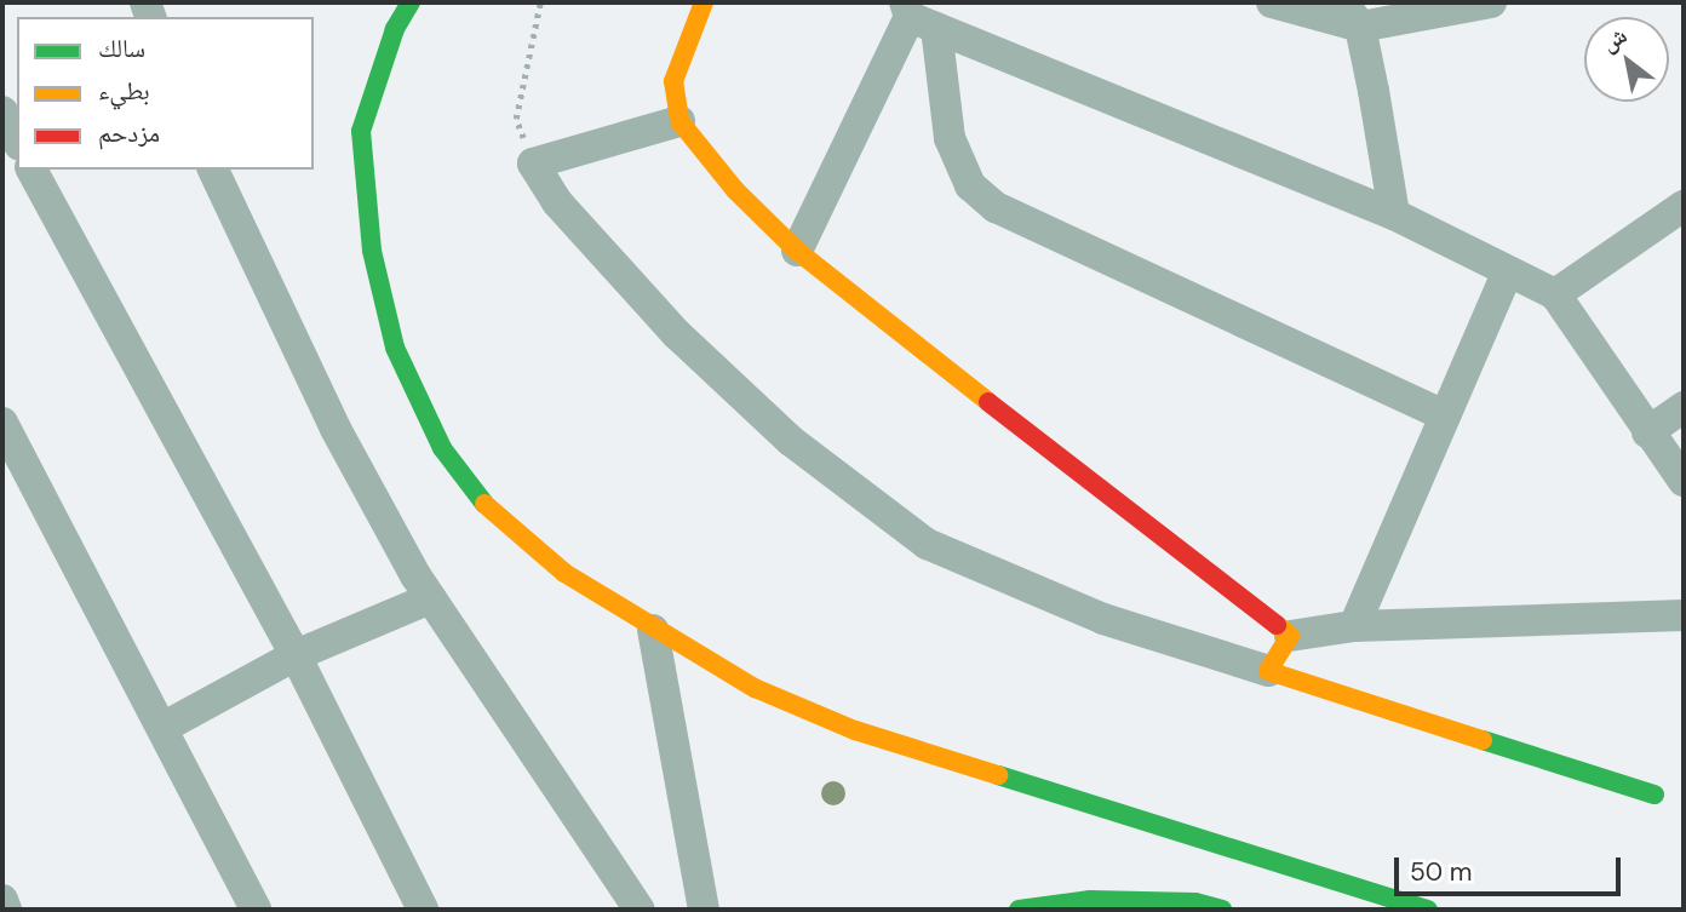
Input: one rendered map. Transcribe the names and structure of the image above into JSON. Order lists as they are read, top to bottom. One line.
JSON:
{"legend":["سالك","بطيء","مزدحم"],"scale_bar":"50 m","north":"top left"}
